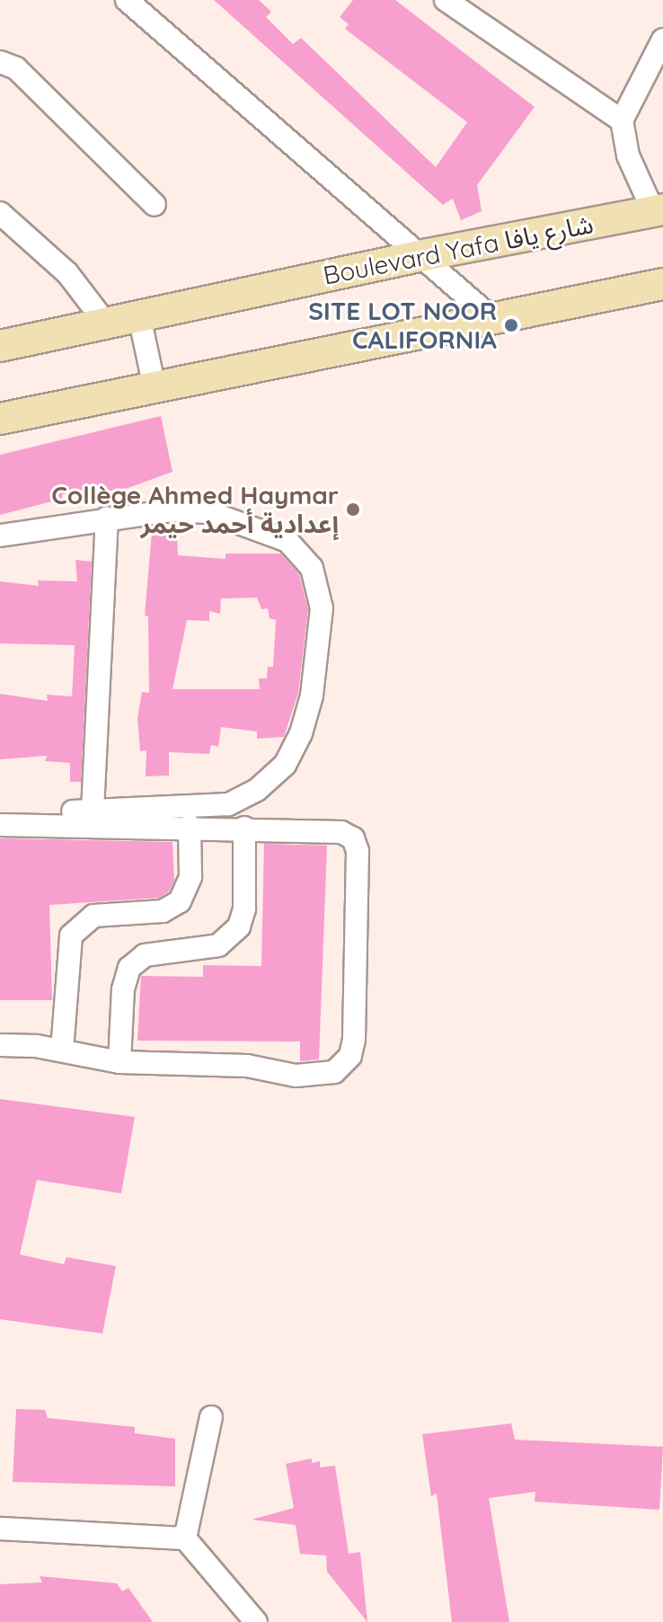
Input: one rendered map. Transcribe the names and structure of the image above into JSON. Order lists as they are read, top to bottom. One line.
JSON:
{"streets":{"street":["Boulevard Yafa شارع يافا"]},"places":["SITE LOT NOOR CALIFORNIA","Collège Ahmed Haymar إعدادية أحمد حيمر"]}
